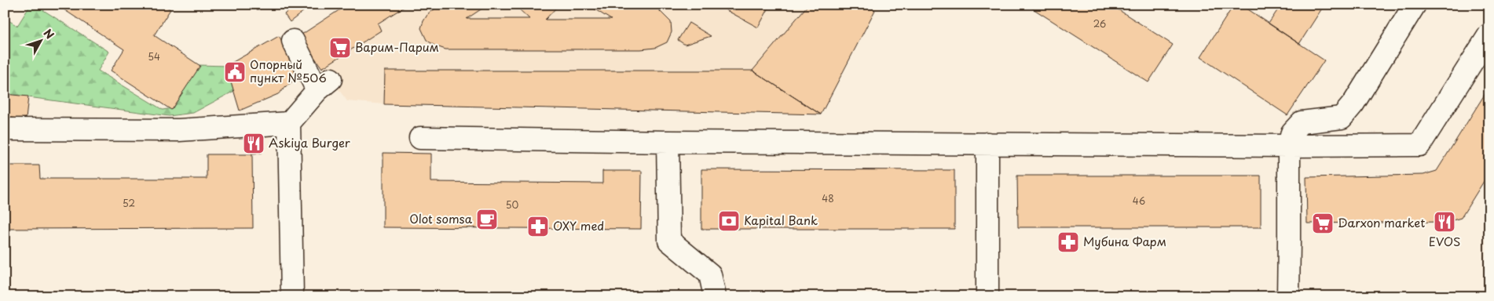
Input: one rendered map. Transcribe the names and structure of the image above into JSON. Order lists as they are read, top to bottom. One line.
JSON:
{"places":{"supermarket":["Варим-Парим","Darxon market"],"public building":["Опорный пункт №506"],"restaurant":["Askiya Burger","EVOS"],"cafe":["Olot somsa"],"bank":["Kapital Bank"],"pharmacy":["OXY med","Мубина Фарм"]},"house_numbers":["26","54","48","46","52","50"],"north":"top right"}
